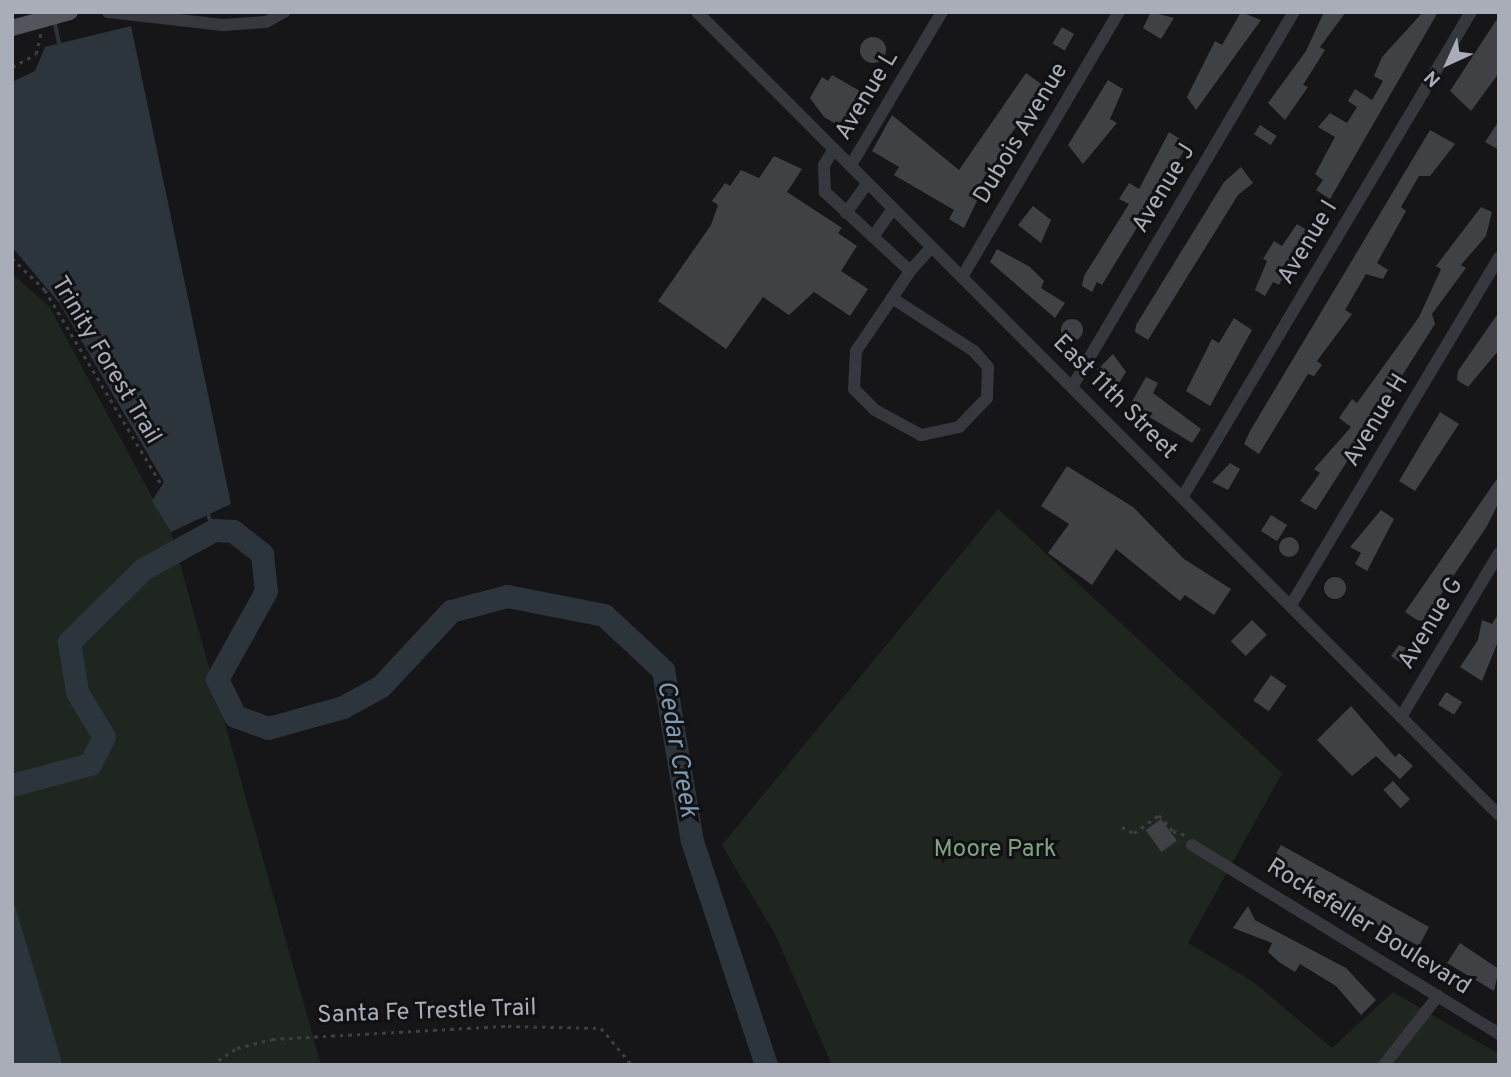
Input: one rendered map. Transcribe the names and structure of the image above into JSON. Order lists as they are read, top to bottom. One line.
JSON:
{"streets":{"street":["Avenue L","Dubois Avenue","Avenue J","Avenue I","East 11th Street","Avenue H","Avenue G","Rockefeller Boulevard"],"path":["Trinity Forest Trail","Santa Fe Trestle Trail"]},"crossings":[["Avenue L","East 11th Street"],["Dubois Avenue","East 11th Street"],["Avenue J","East 11th Street"],["Avenue I","East 11th Street"],["East 11th Street","Avenue H"],["East 11th Street","Avenue G"]],"water":["Cedar Creek"],"parks":["Moore Park"],"north":"bottom left"}
